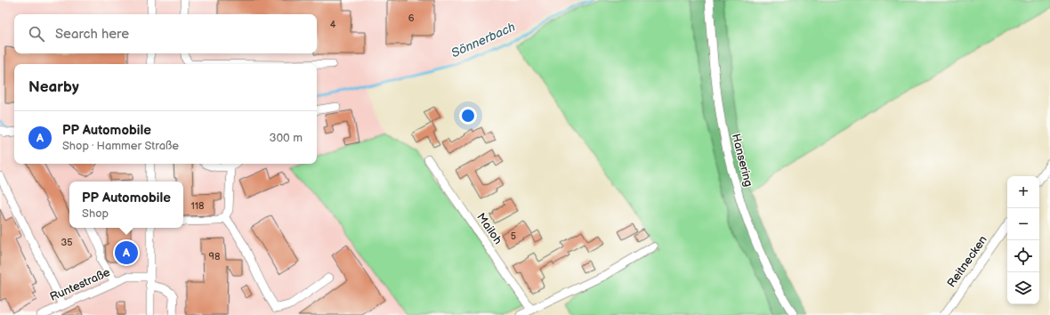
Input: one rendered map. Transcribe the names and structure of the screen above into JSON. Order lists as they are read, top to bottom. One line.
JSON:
{"streets":{"street":["Hansering","Mailoh","Reitnecken","Runtestraße"]},"water":["Sönnerbach"],"house_numbers":["6","4","118","5","35","98"],"page":{"search":"Search here","heading":"Nearby","list":[{"mark":"A","name":"PP Automobile","note":"Shop · Hammer Straße","value":"300 m"}],"map_buttons":["+","−"],"popup":["PP Automobile","Shop"],"pins":"A"}}
